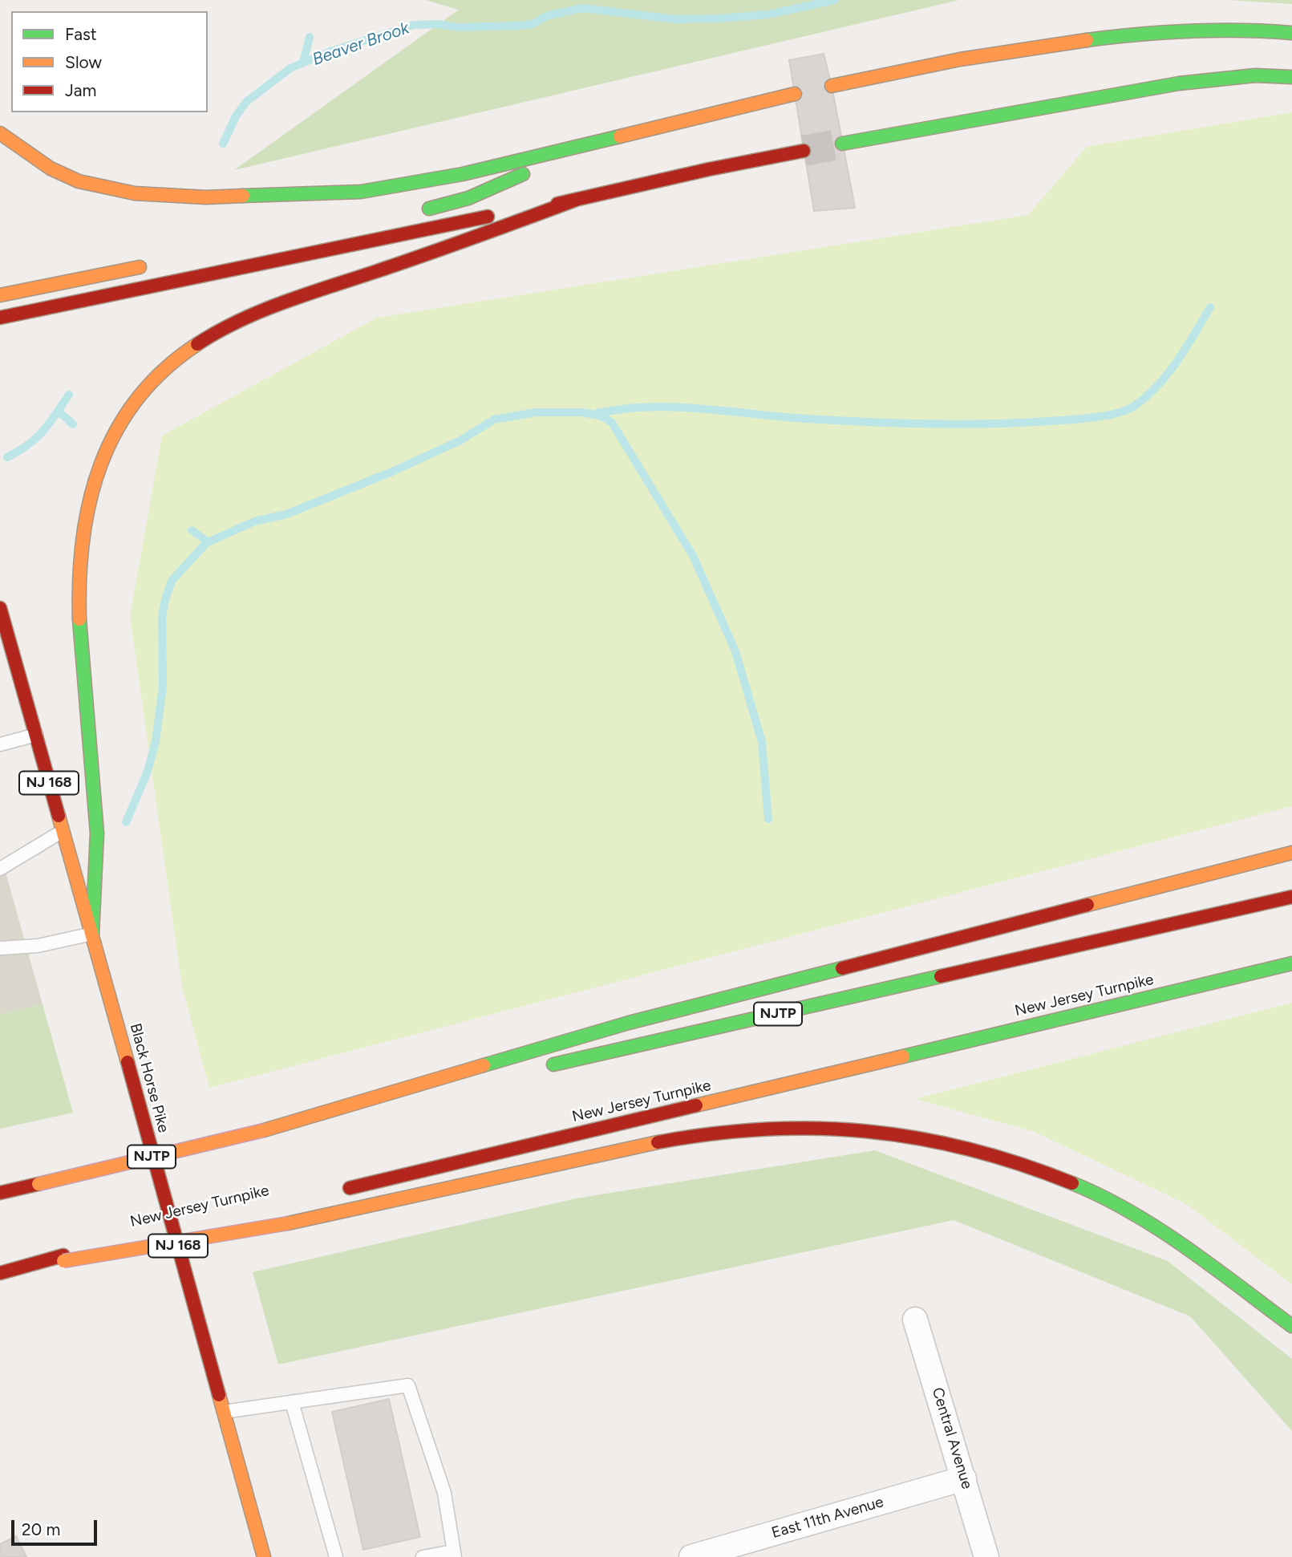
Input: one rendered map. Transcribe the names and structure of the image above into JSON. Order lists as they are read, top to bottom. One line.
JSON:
{"streets":{"main road":["NJ 168","New Jersey Turnpike","NJTP","Black Horse Pike"],"street":["Central Avenue","East 11th Avenue"]},"crossings":[["Central Avenue","East 11th Avenue"]],"water":["Beaver Brook"],"legend":["Fast","Slow","Jam"],"scale_bar":"20 m"}
